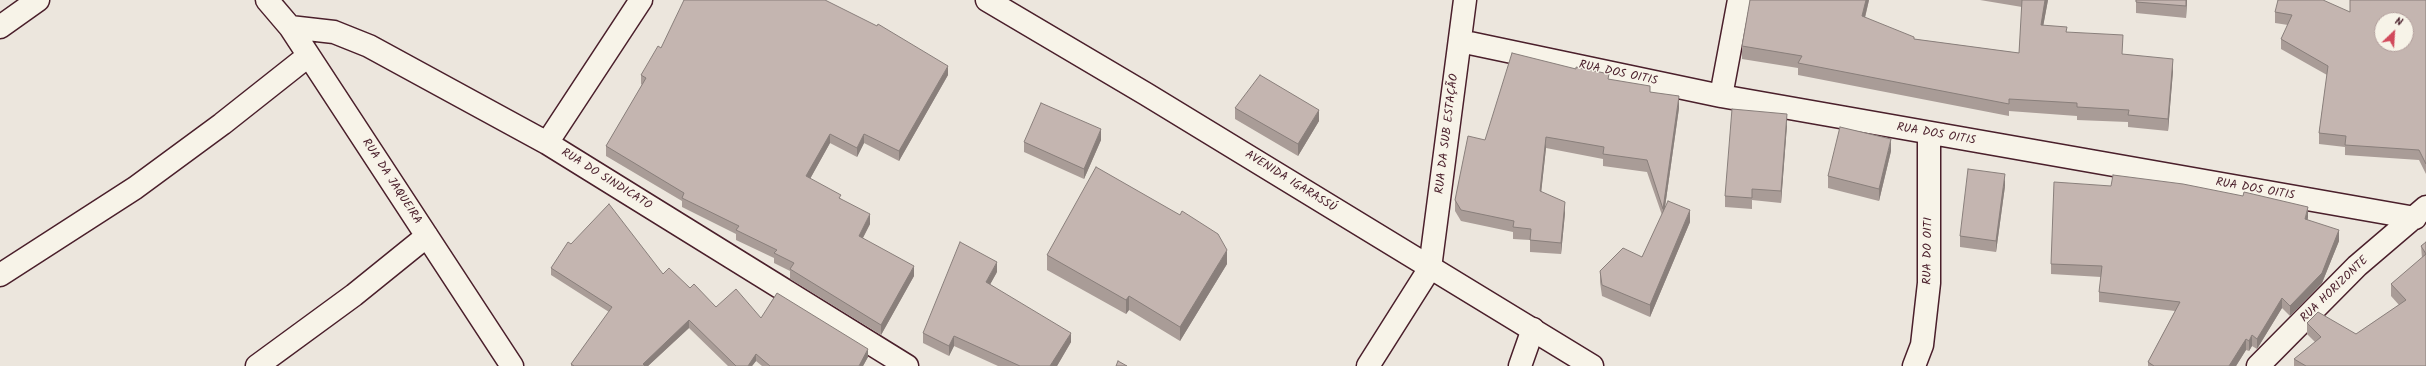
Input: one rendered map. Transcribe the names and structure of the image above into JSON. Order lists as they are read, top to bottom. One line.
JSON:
{"streets":{"street":["RUA DOS OITIS","RUA DA SUB ESTAÇÃO","RUA DO SINDICATO","RUA DA JAQUEIRA","AVENIDA IGARASSÚ","RUA DO OITI","RUA HORIZONTE"]},"crossings":[["RUA DOS OITIS","RUA DA SUB ESTAÇÃO"],["RUA DOS OITIS","RUA DO OITI"],["RUA DOS OITIS","RUA HORIZONTE"],["RUA DA SUB ESTAÇÃO","AVENIDA IGARASSÚ"],["RUA DO SINDICATO","RUA DA JAQUEIRA"]],"north":"top right"}
